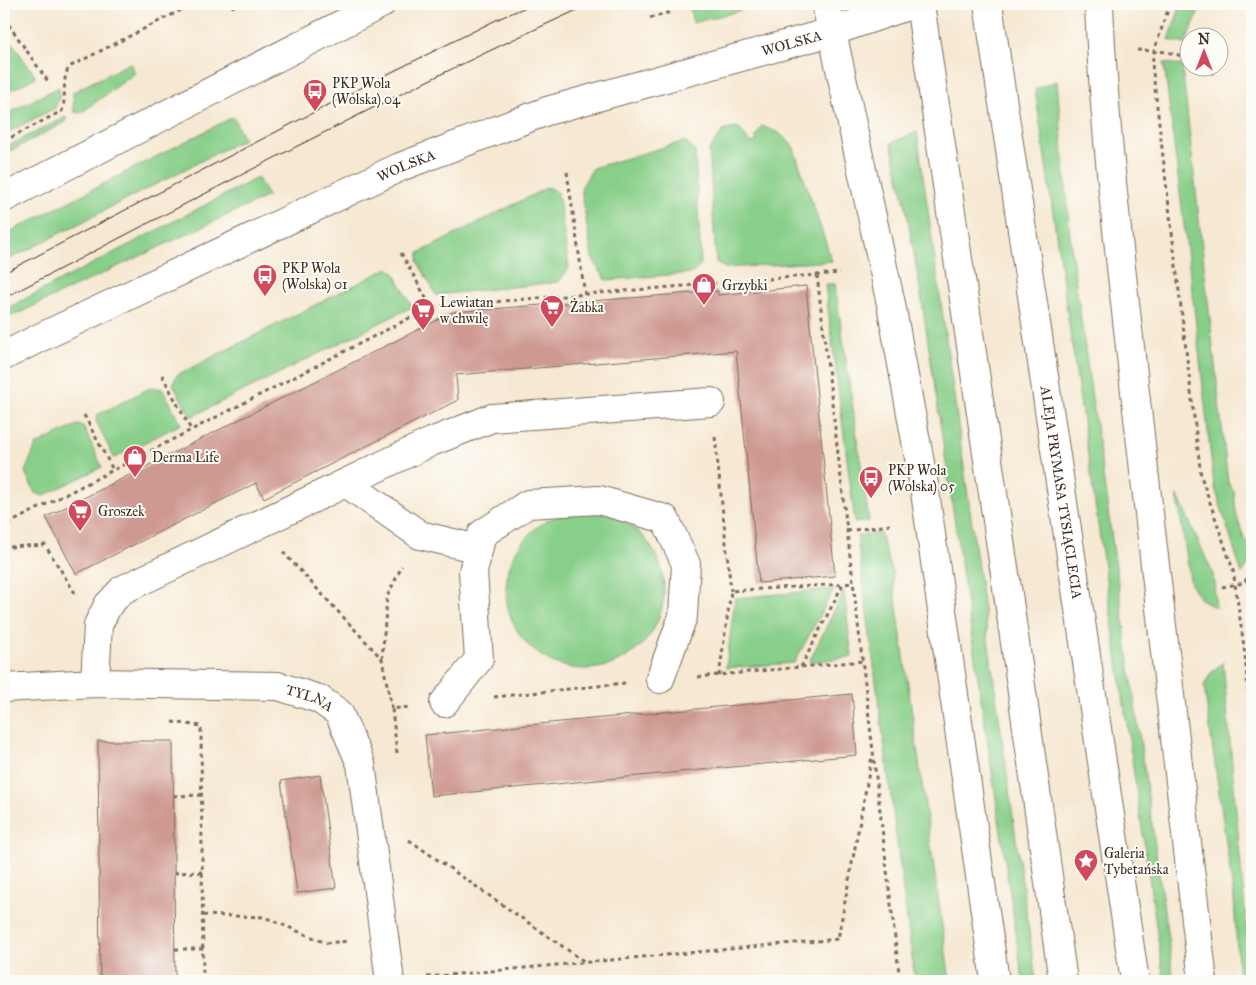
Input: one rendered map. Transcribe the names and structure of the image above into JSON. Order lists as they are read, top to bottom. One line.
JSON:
{"streets":{"main road":["WOLSKA","ALEJA PRYMASA TYSIĄCLECIA","TYLNA"]},"places":{"bus stop":["PKP Wola (Wolska) 04","PKP Wola (Wolska) 01","PKP Wola (Wolska) 05"],"shop":["Grzybki","Derma Life"],"supermarket":["Żabka","Lewiatan w chwilę","Groszek"],"place":["Galeria Tybetańska"]},"north":"top"}
